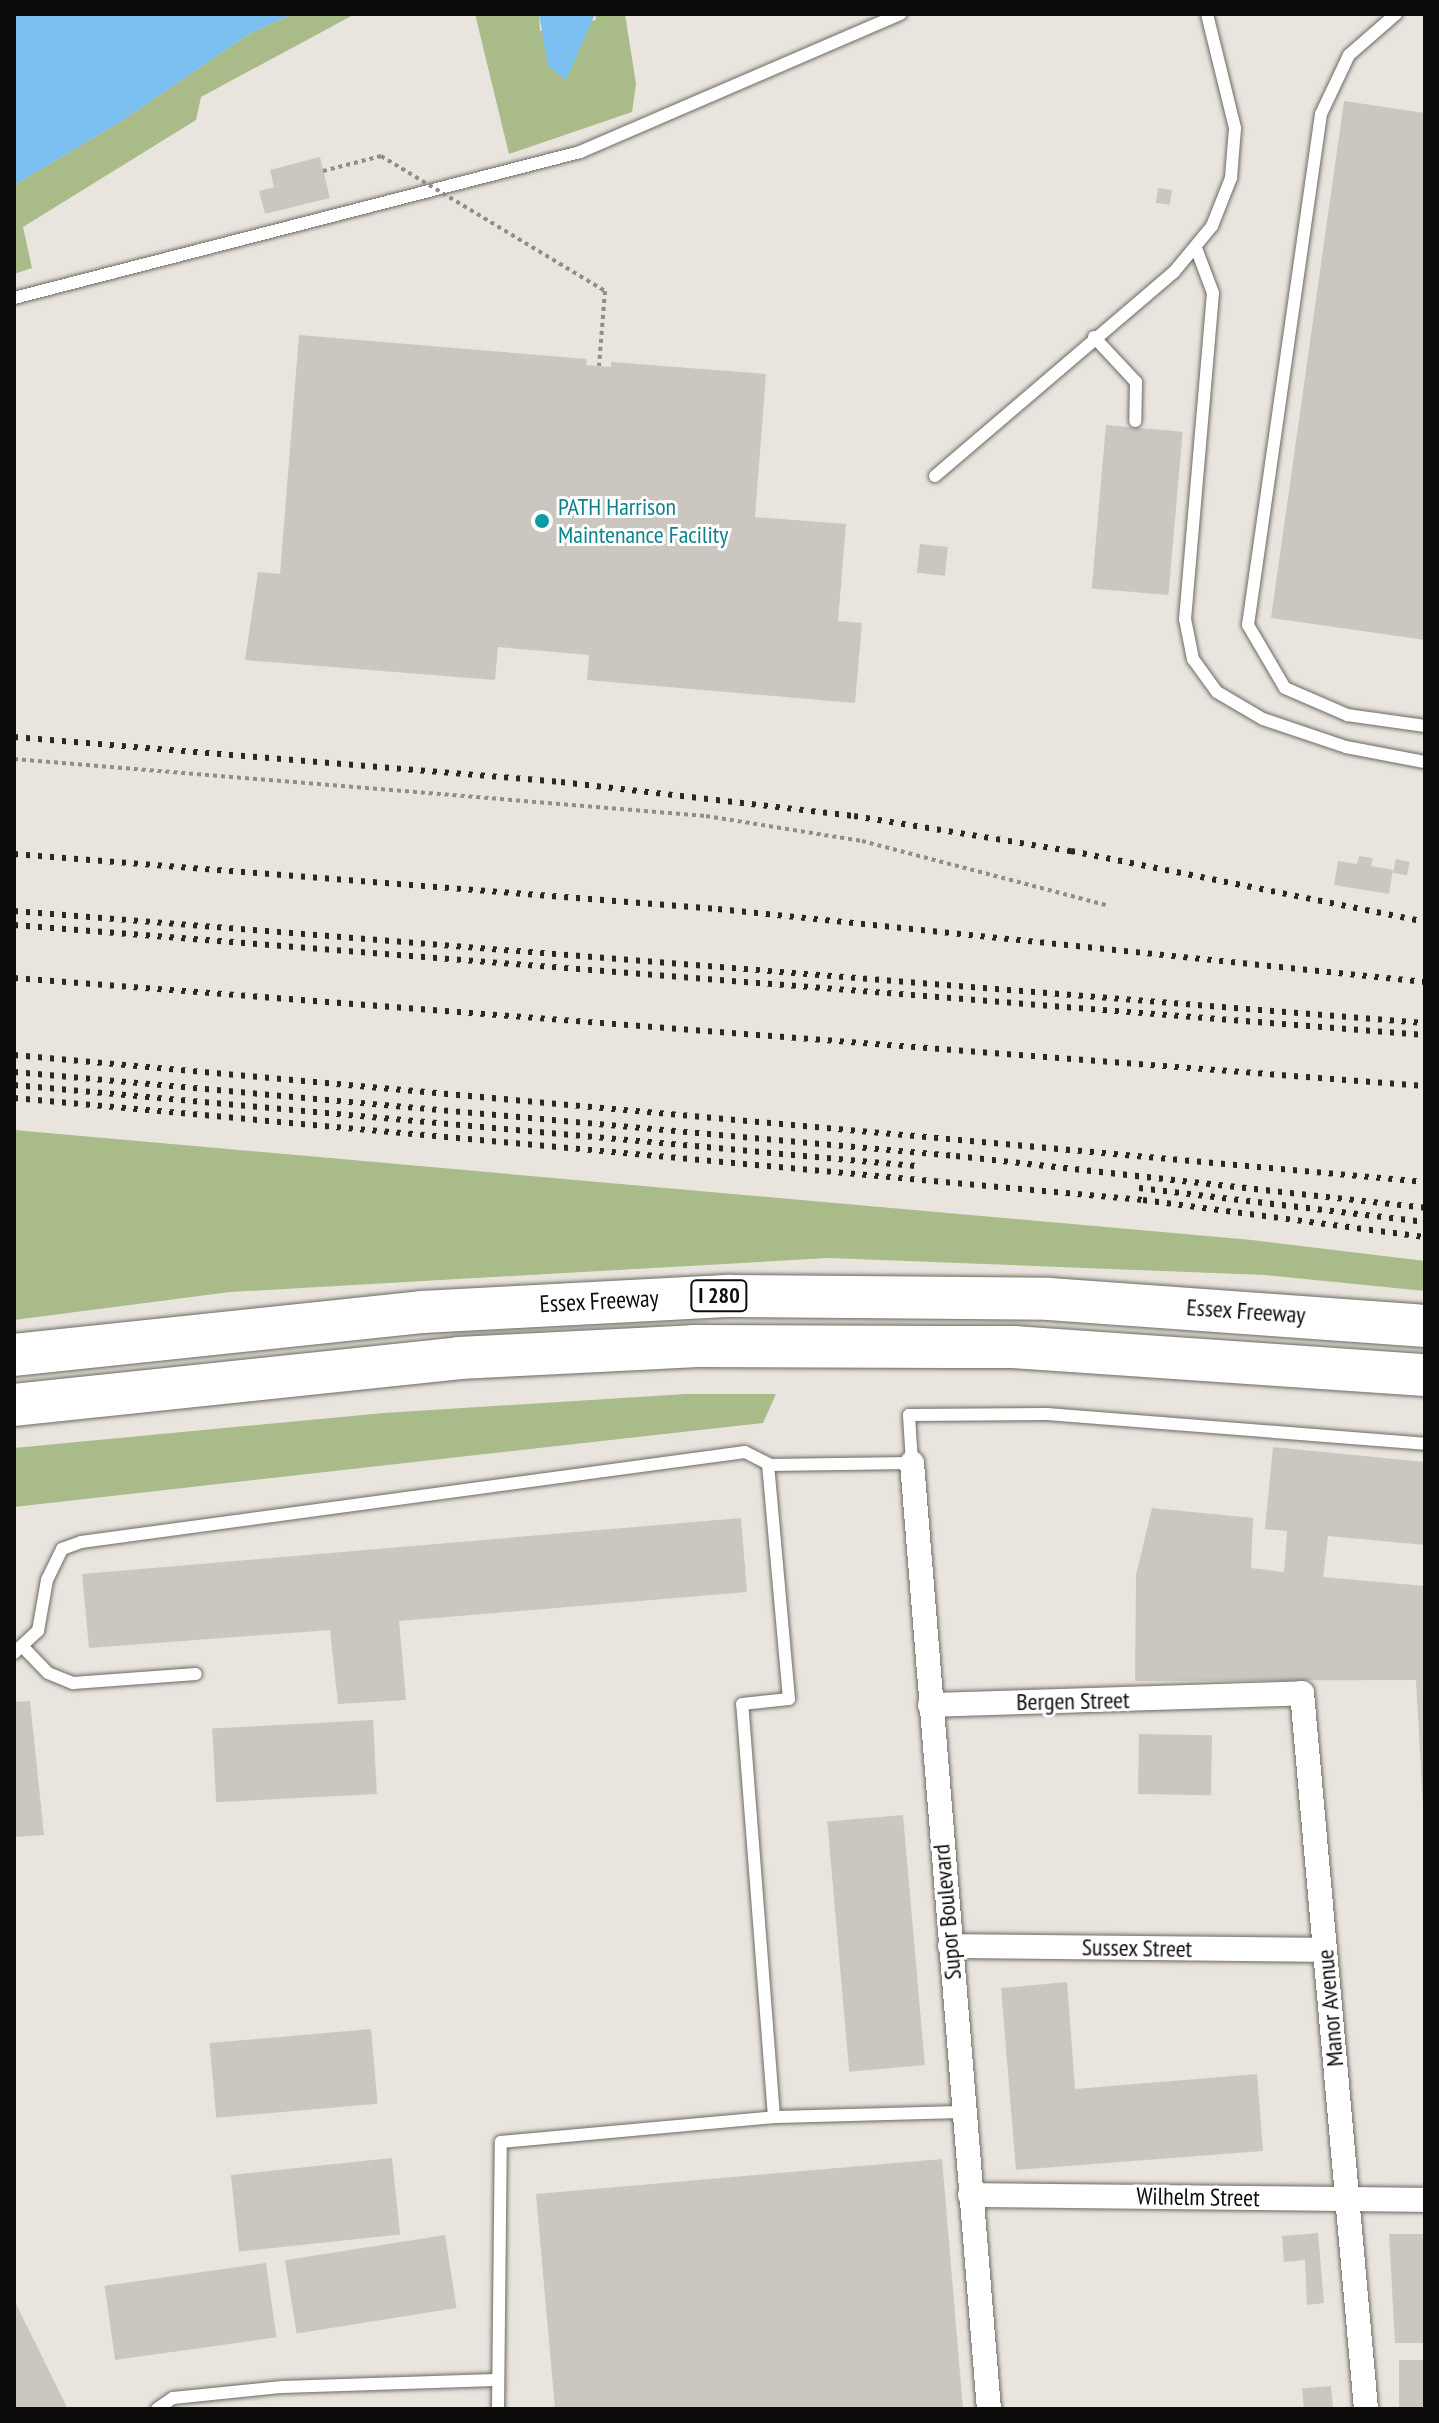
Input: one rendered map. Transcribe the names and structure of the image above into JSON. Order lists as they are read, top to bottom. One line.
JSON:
{"streets":{"highway":["I 280","Essex Freeway"],"street":["Bergen Street","Supor Boulevard","Sussex Street","Manor Avenue","Wilhelm Street"]},"crossings":[["Bergen Street","Supor Boulevard"],["Bergen Street","Manor Avenue"],["Supor Boulevard","Sussex Street"],["Supor Boulevard","Wilhelm Street"],["Sussex Street","Manor Avenue"],["Manor Avenue","Wilhelm Street"]],"places":["PATH Harrison Maintenance Facility"]}
